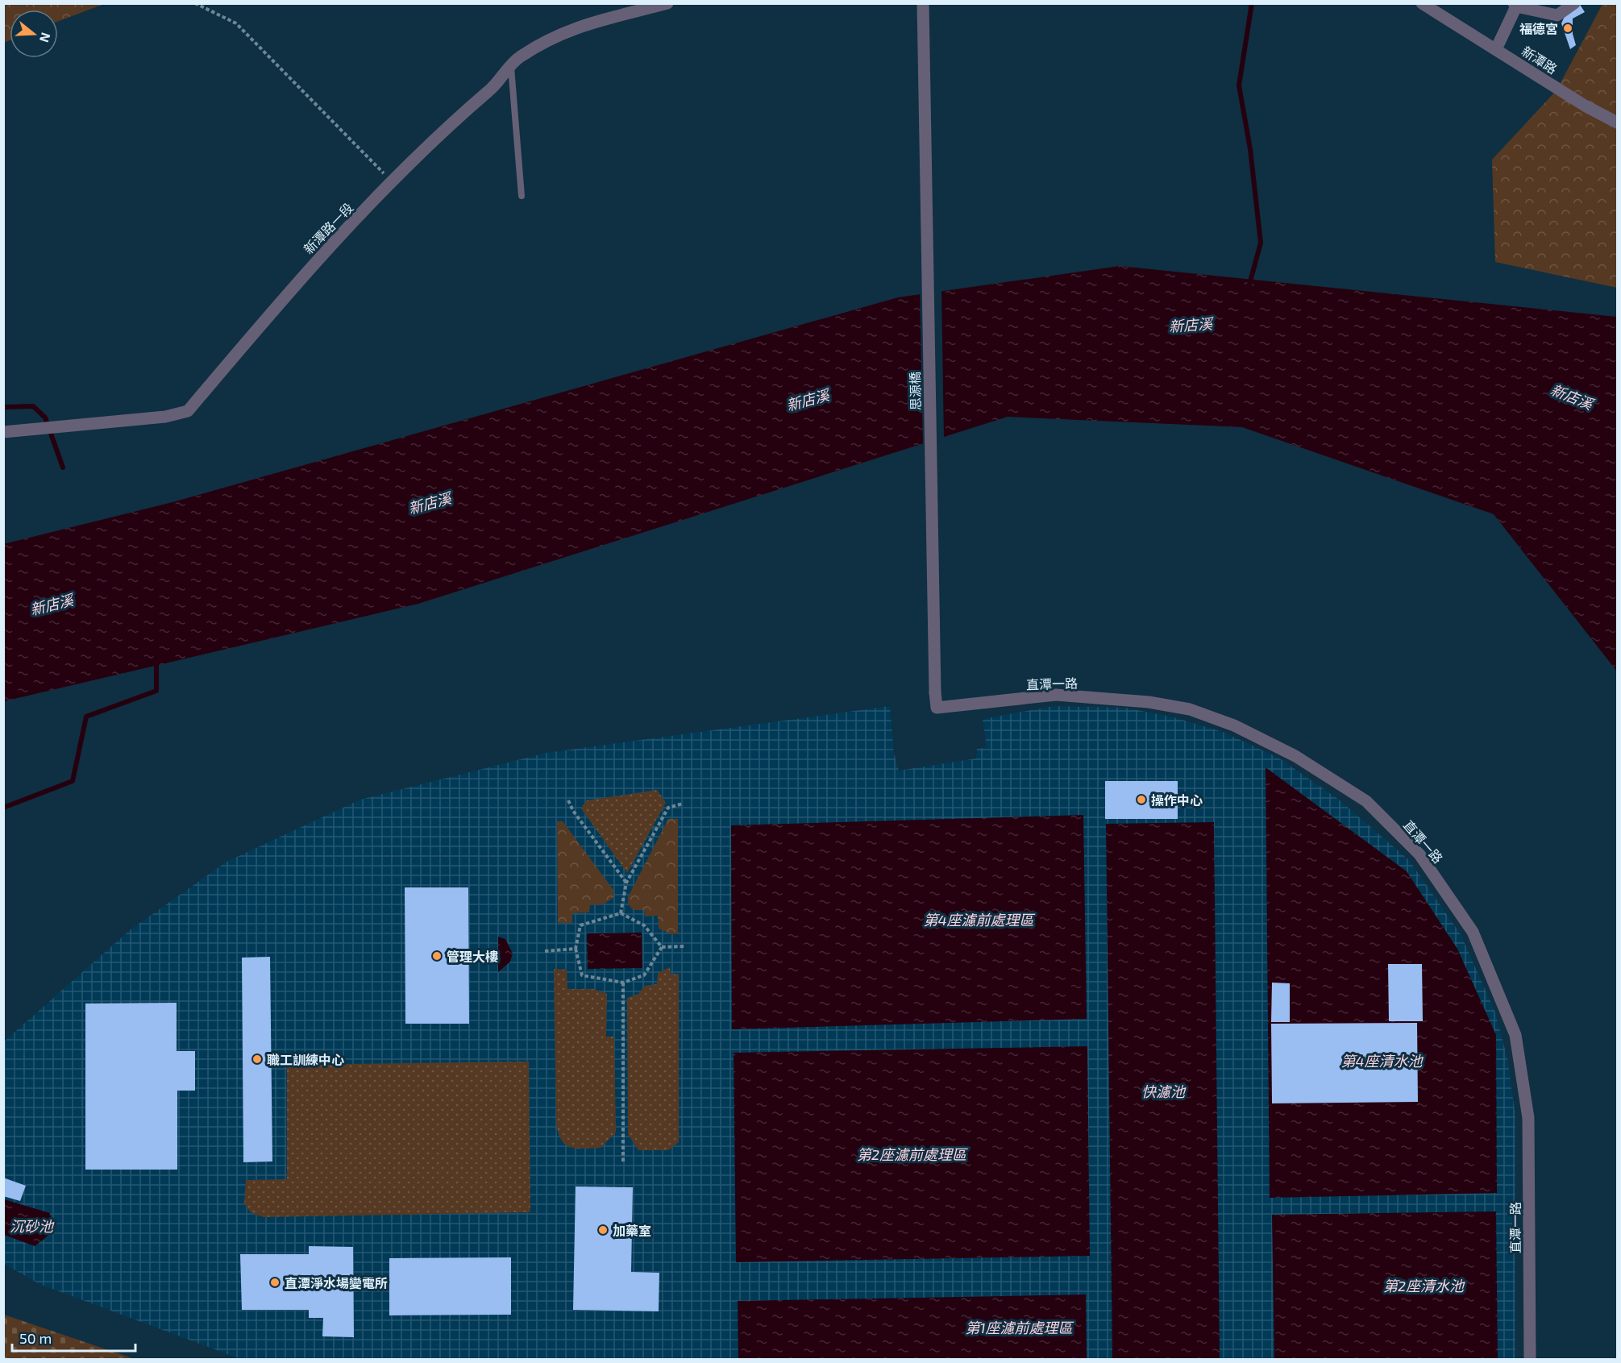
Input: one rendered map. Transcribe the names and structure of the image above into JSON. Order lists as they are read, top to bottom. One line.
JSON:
{"streets":{"street":["新潭路","新潭路一段","思源橋","直潭一路"]},"crossings":[["思源橋","直潭一路"]],"water":["新店溪","第4座濾前處理區","第4座清水池","快濾池","第2座濾前處理區","沉砂池","第2座清水池","第1座濾前處理區"],"places":["福德宮","操作中心","管理大樓","職工訓練中心","加藥室","直潭淨水場變電所"],"scale_bar":"50 m","north":"right"}
